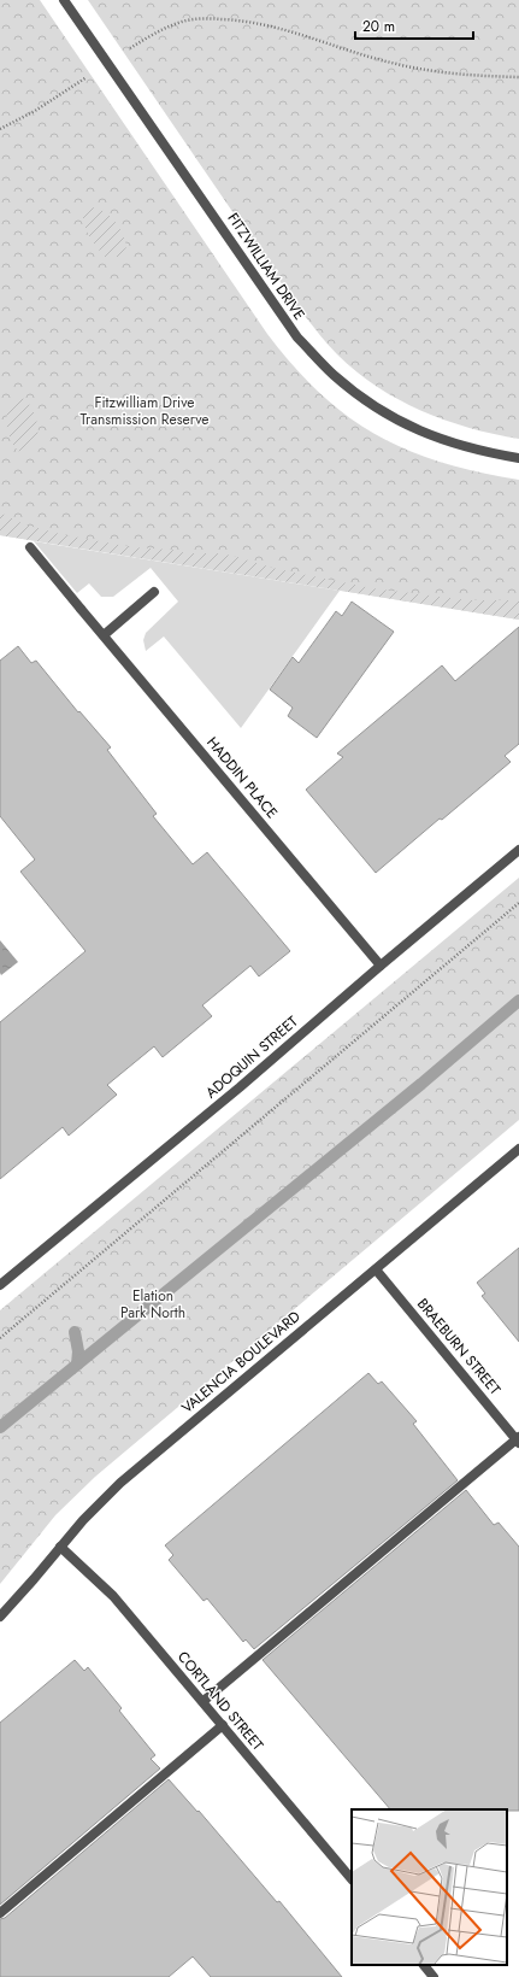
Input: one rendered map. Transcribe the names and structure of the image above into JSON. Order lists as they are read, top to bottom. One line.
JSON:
{"streets":{"street":["FITZWILLIAM DRIVE","HADDIN PLACE","ADOQUIN STREET","BRAEBURN STREET","VALENCIA BOULEVARD","CORTLAND STREET"]},"crossings":[["HADDIN PLACE","ADOQUIN STREET"],["BRAEBURN STREET","VALENCIA BOULEVARD"],["VALENCIA BOULEVARD","CORTLAND STREET"]],"parks":["Fitzwilliam Drive Transmission Reserve","Elation Park North"],"scale_bar":"20 m"}
